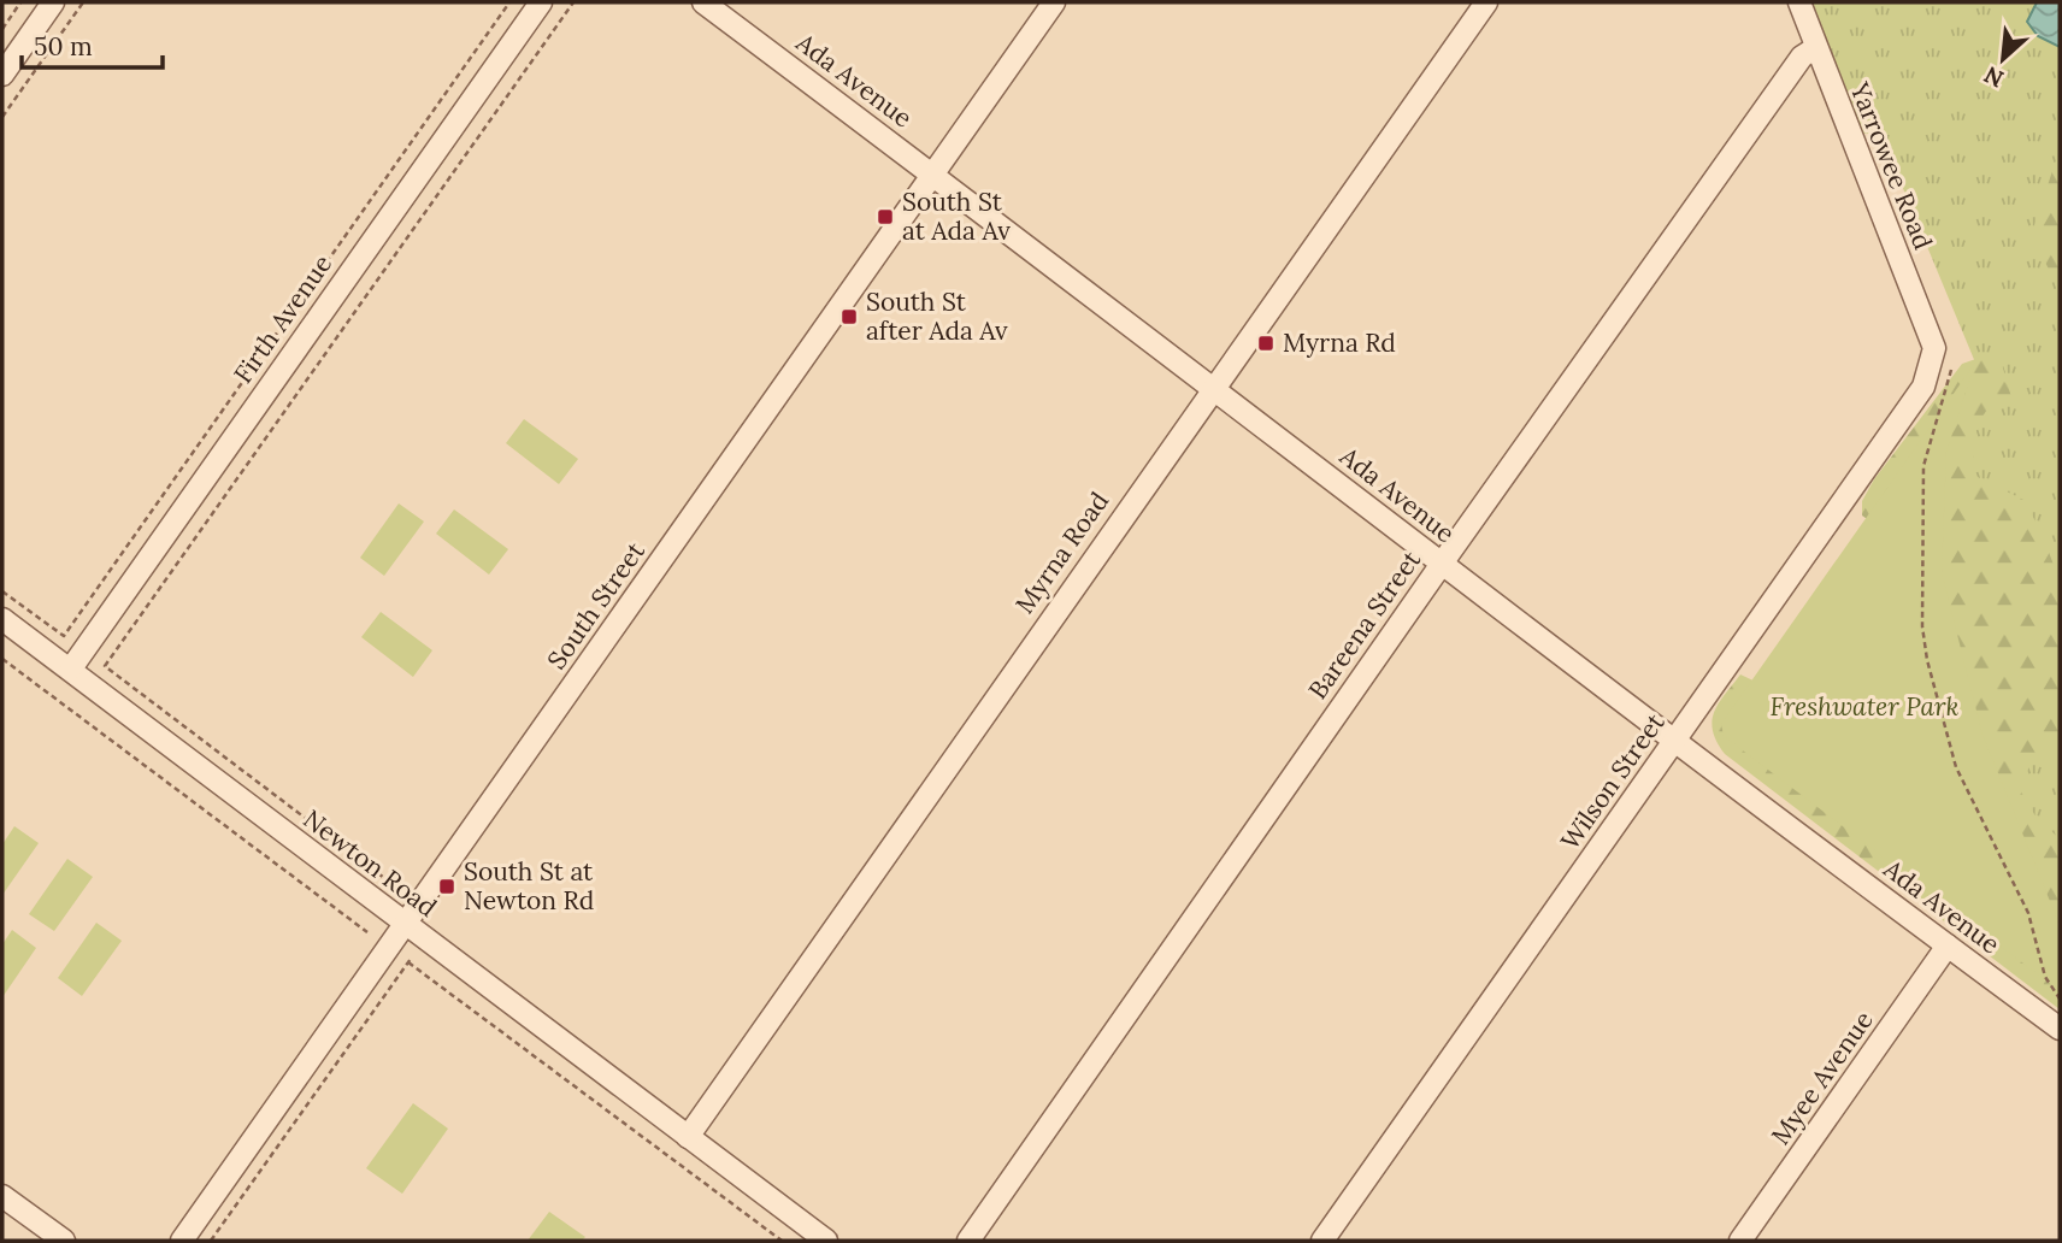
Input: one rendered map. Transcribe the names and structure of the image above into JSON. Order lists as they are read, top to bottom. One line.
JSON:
{"streets":{"street":["Ada Avenue","Yarrowee Road","Firth Avenue","Myrna Road","South Street","Bareena Street","Wilson Street","Newton Road","Myee Avenue"]},"crossings":[["Ada Avenue","Myrna Road"],["Ada Avenue","South Street"],["Ada Avenue","Bareena Street"],["Ada Avenue","Wilson Street"],["Ada Avenue","Myee Avenue"],["Yarrowee Road","Bareena Street"],["Yarrowee Road","Wilson Street"],["Firth Avenue","Newton Road"],["Myrna Road","Newton Road"],["South Street","Newton Road"]],"parks":["Freshwater Park"],"places":{"transit":["South St at Ada Av","South St after Ada Av","Myrna Rd","South St at Newton Rd"]},"scale_bar":"50 m","north":"bottom left"}
